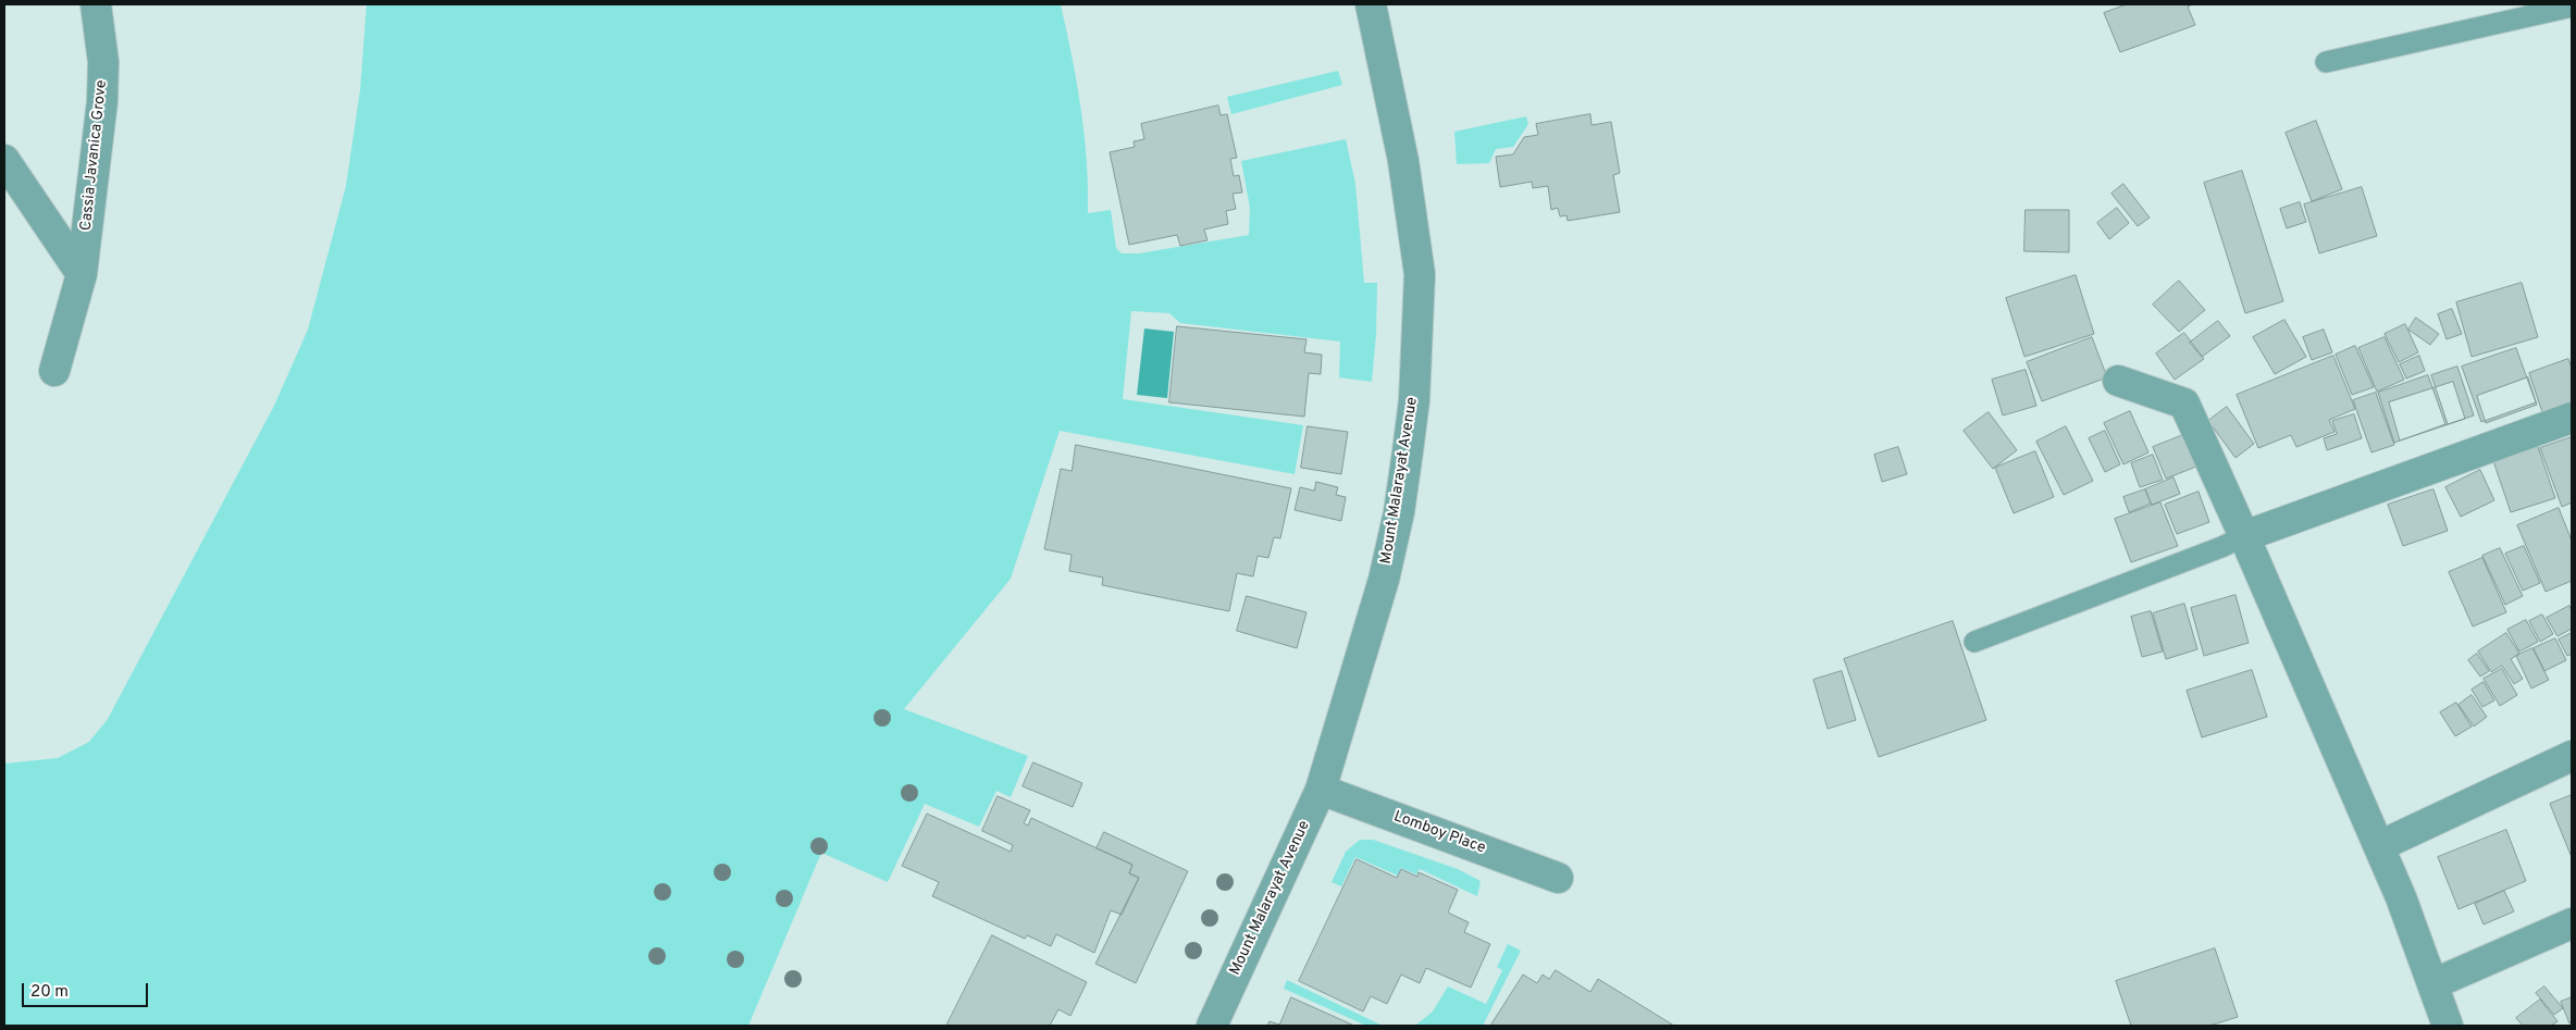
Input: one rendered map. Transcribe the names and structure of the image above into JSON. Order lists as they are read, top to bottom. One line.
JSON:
{"streets":{"street":["Cassia Javanica Grove","Mount Malarayat Avenue","Lomboy Place"]},"crossings":[["Mount Malarayat Avenue","Lomboy Place"]],"scale_bar":"20 m"}
